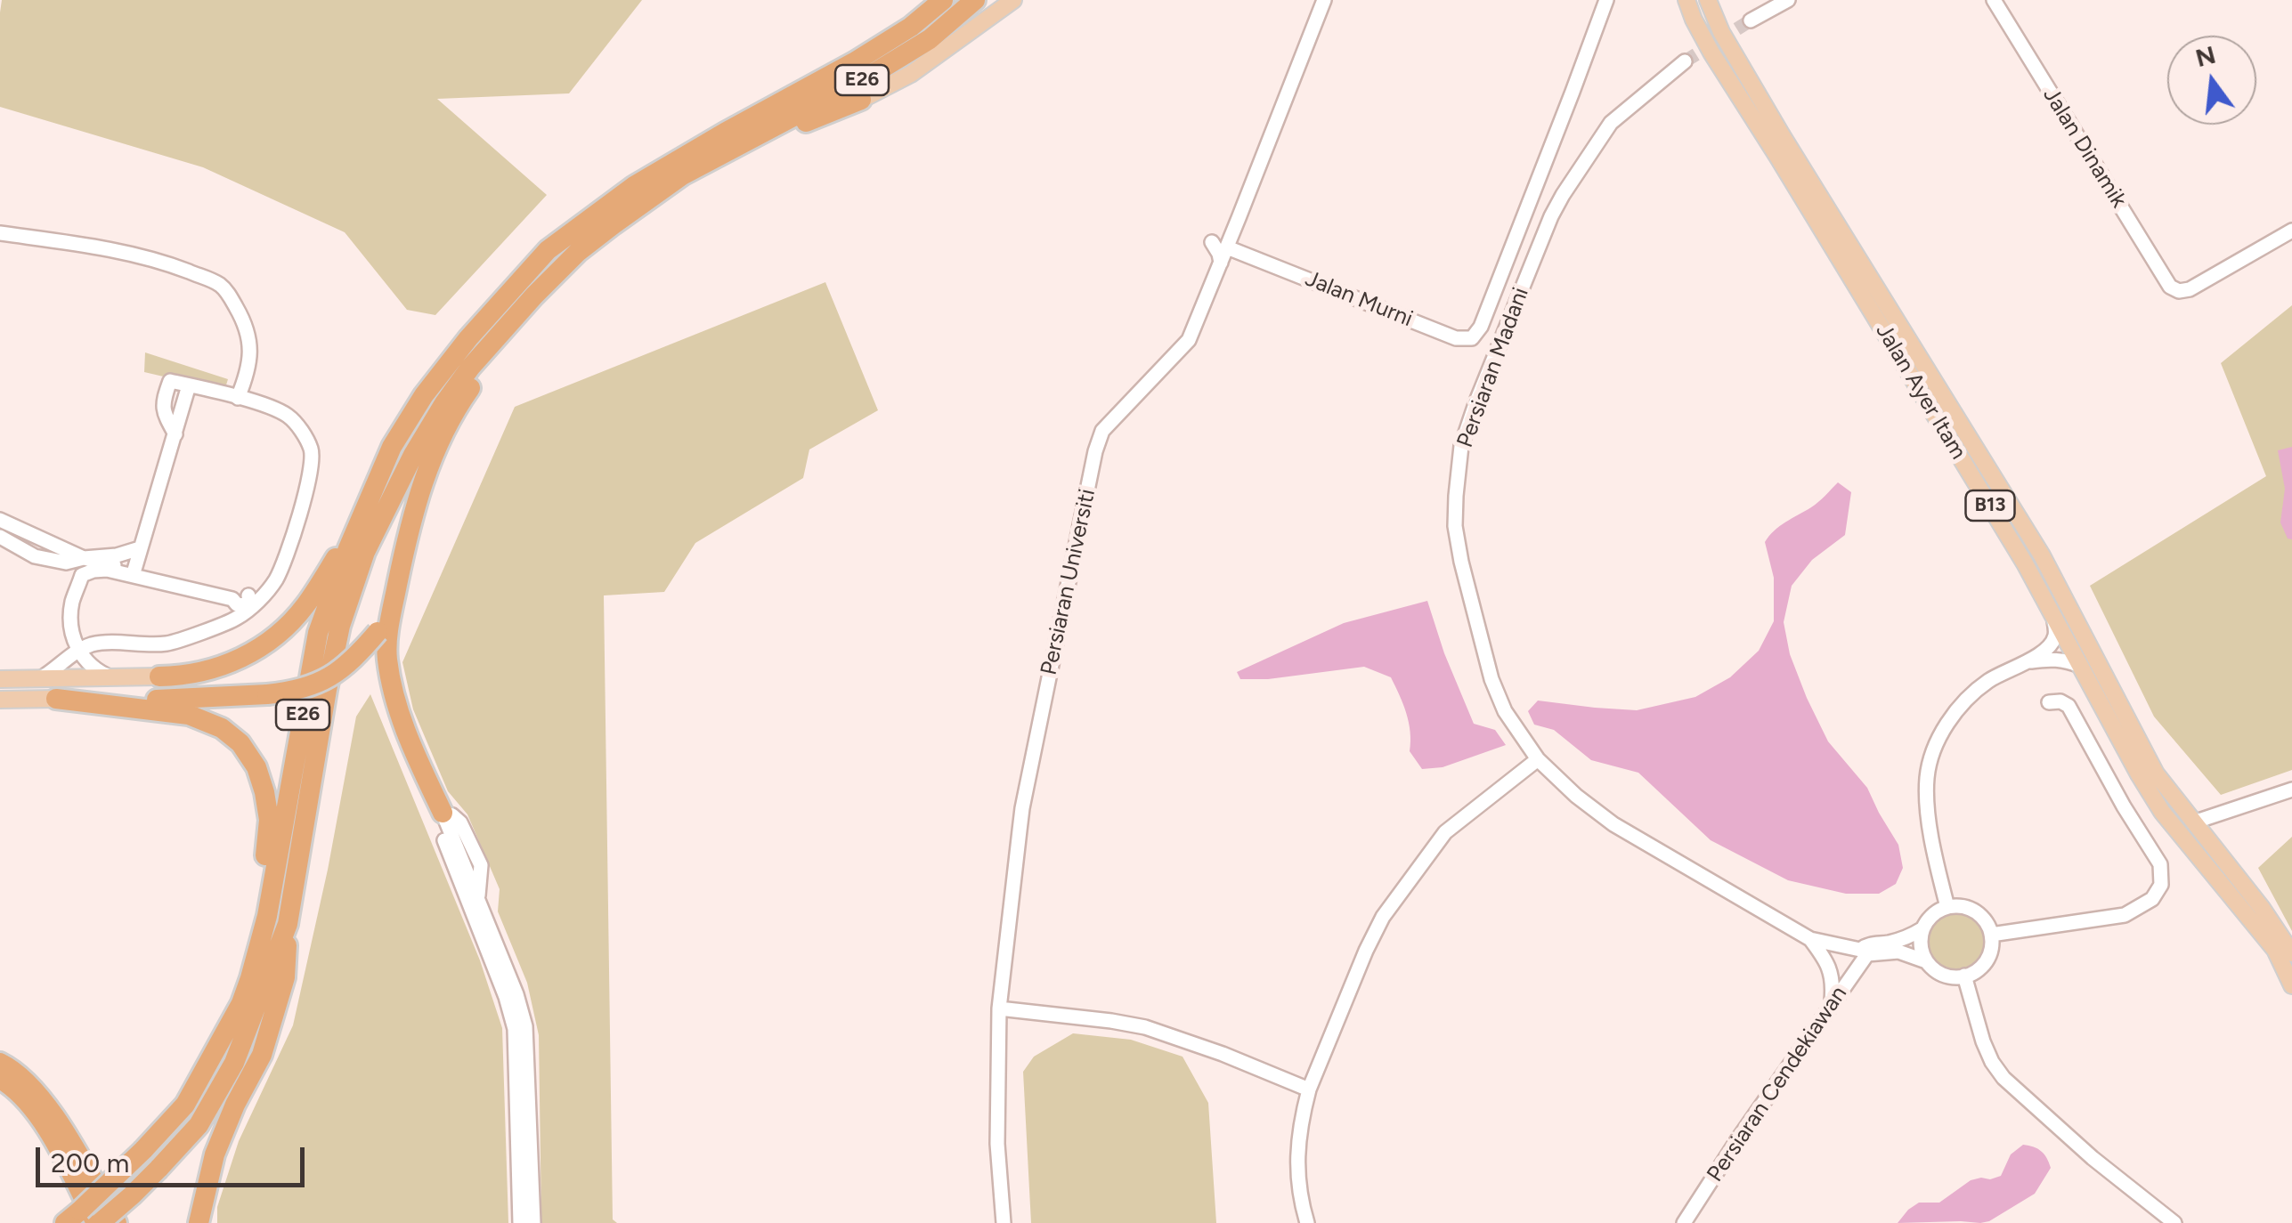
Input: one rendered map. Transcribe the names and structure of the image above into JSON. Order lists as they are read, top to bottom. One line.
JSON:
{"streets":{"highway":["E26"],"main road":["Jalan Ayer Itam","B13"],"street":["Jalan Dinamik","Jalan Murni","Persiaran Madani","Persiaran Universiti","Persiaran Cendekiawan"]},"crossings":[["Jalan Murni","Persiaran Universiti"]],"scale_bar":"200 m","north":"top"}
